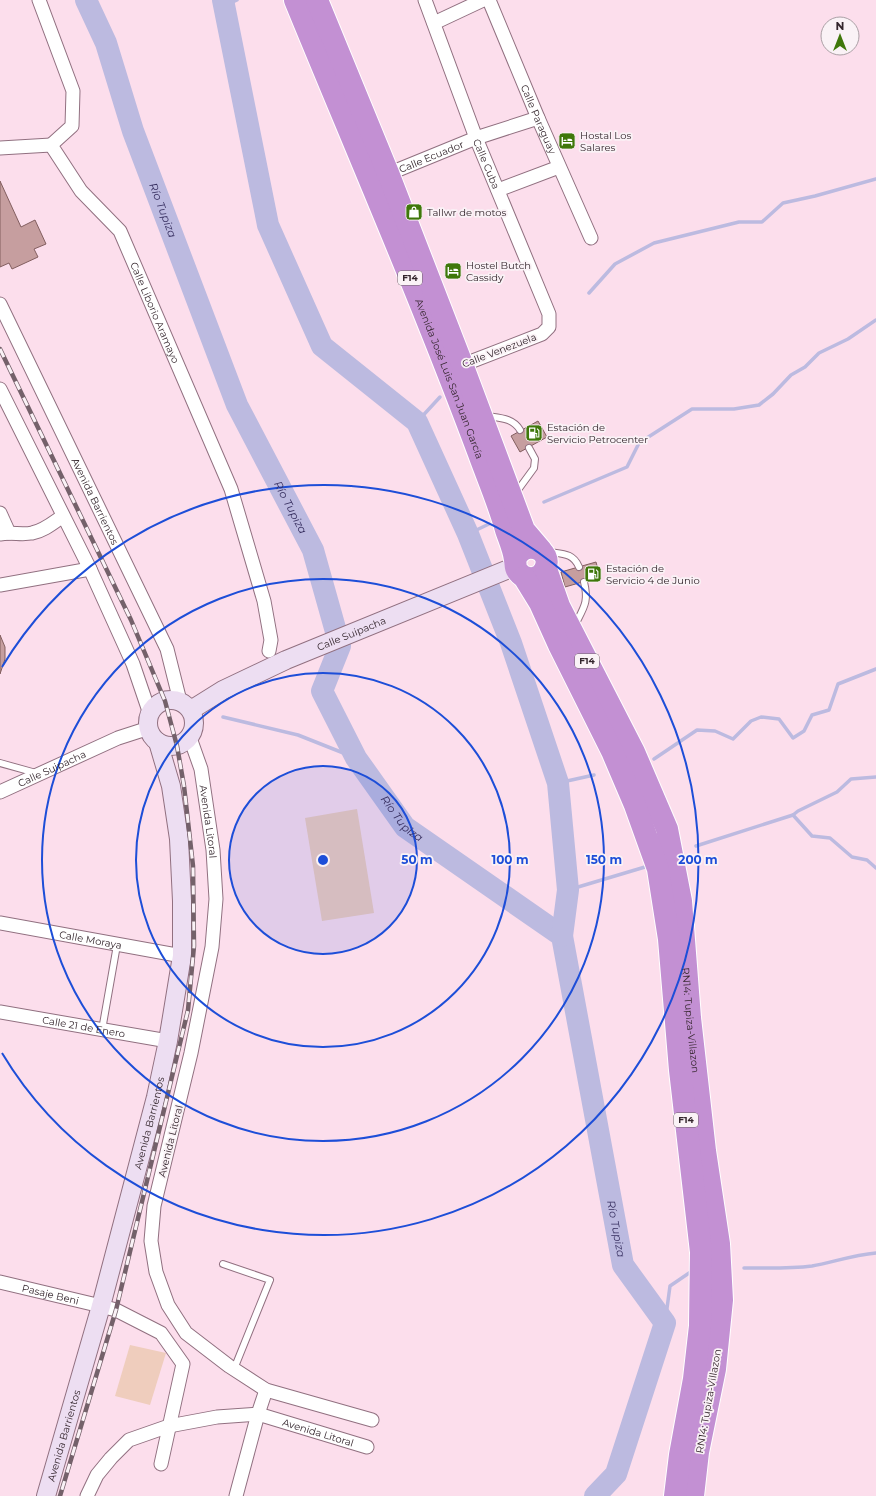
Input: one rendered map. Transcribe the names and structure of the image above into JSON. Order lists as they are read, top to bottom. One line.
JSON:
{"streets":{"highway":["F14","Avenida José Luis San Juan García","RN14: Tupiza-Villazon"],"street":["Calle Paraguay","Calle Ecuador","Calle Cuba","Calle Liborio Aramayo","Calle Venezuela","Avenida Barrientos","Calle Suipacha","Avenida Litoral","Calle Moraya","Calle 21 de Enero","Pasaje Beni"]},"crossings":[["Calle Paraguay","Calle Ecuador"],["Calle Ecuador","Calle Cuba"],["Calle Ecuador","Avenida José Luis San Juan García"],["Calle Cuba","Calle Venezuela"],["Calle Venezuela","Avenida José Luis San Juan García"],["Avenida José Luis San Juan García","Calle Suipacha"],["Avenida José Luis San Juan García","RN14: Tupiza-Villazon"],["Avenida Barrientos","Calle Suipacha"],["Avenida Barrientos","Avenida Litoral"],["Avenida Barrientos","Calle Moraya"],["Avenida Barrientos","Calle 21 de Enero"],["Avenida Barrientos","Pasaje Beni"],["Calle Suipacha","Avenida Litoral"],["Calle Suipacha","RN14: Tupiza-Villazon"],["Avenida Litoral","Pasaje Beni"]],"water":["Río Tupiza"],"places":{"hotel":["Hostal Los Salares","Hostel Butch Cassidy"],"shop":["Tallwr de motos"],"fuel station":["Estación de Servicio Petrocenter","Estación de Servicio 4 de Junio"]},"north":"top","rings":["50 m","100 m","150 m","200 m"]}
